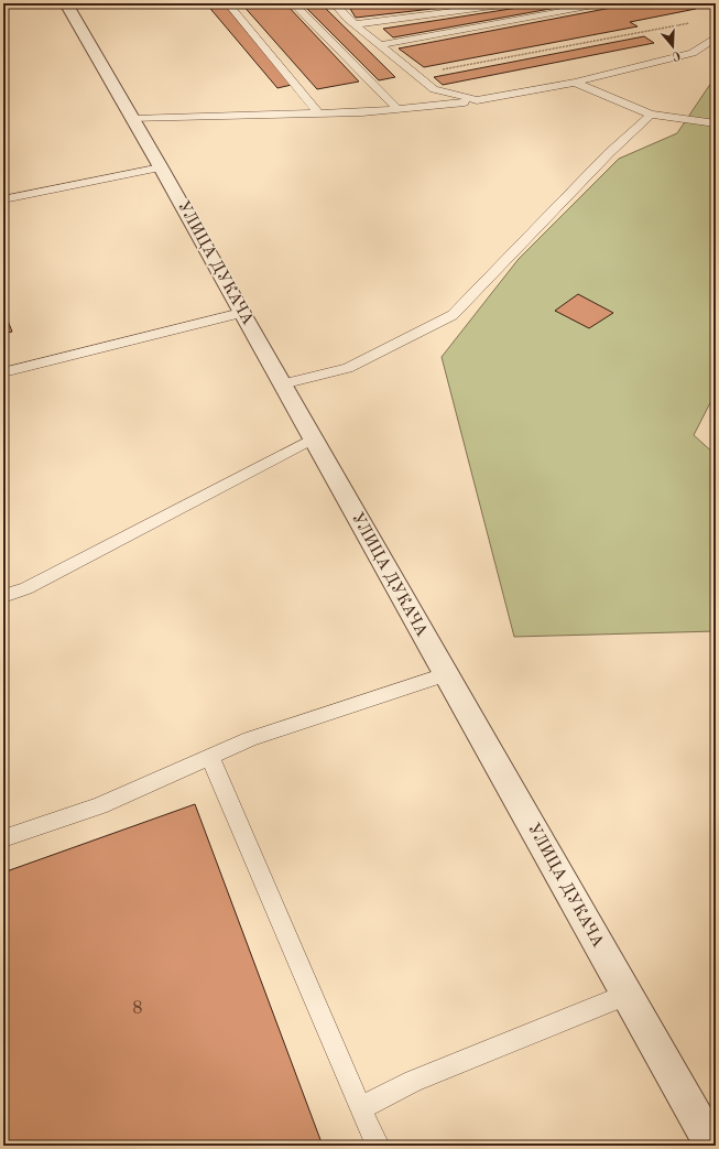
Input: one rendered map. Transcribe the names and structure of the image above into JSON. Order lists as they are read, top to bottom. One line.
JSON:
{"streets":{"street":["УЛИЦА ДУКАЧА"]},"house_numbers":["8"],"north":"bottom"}
